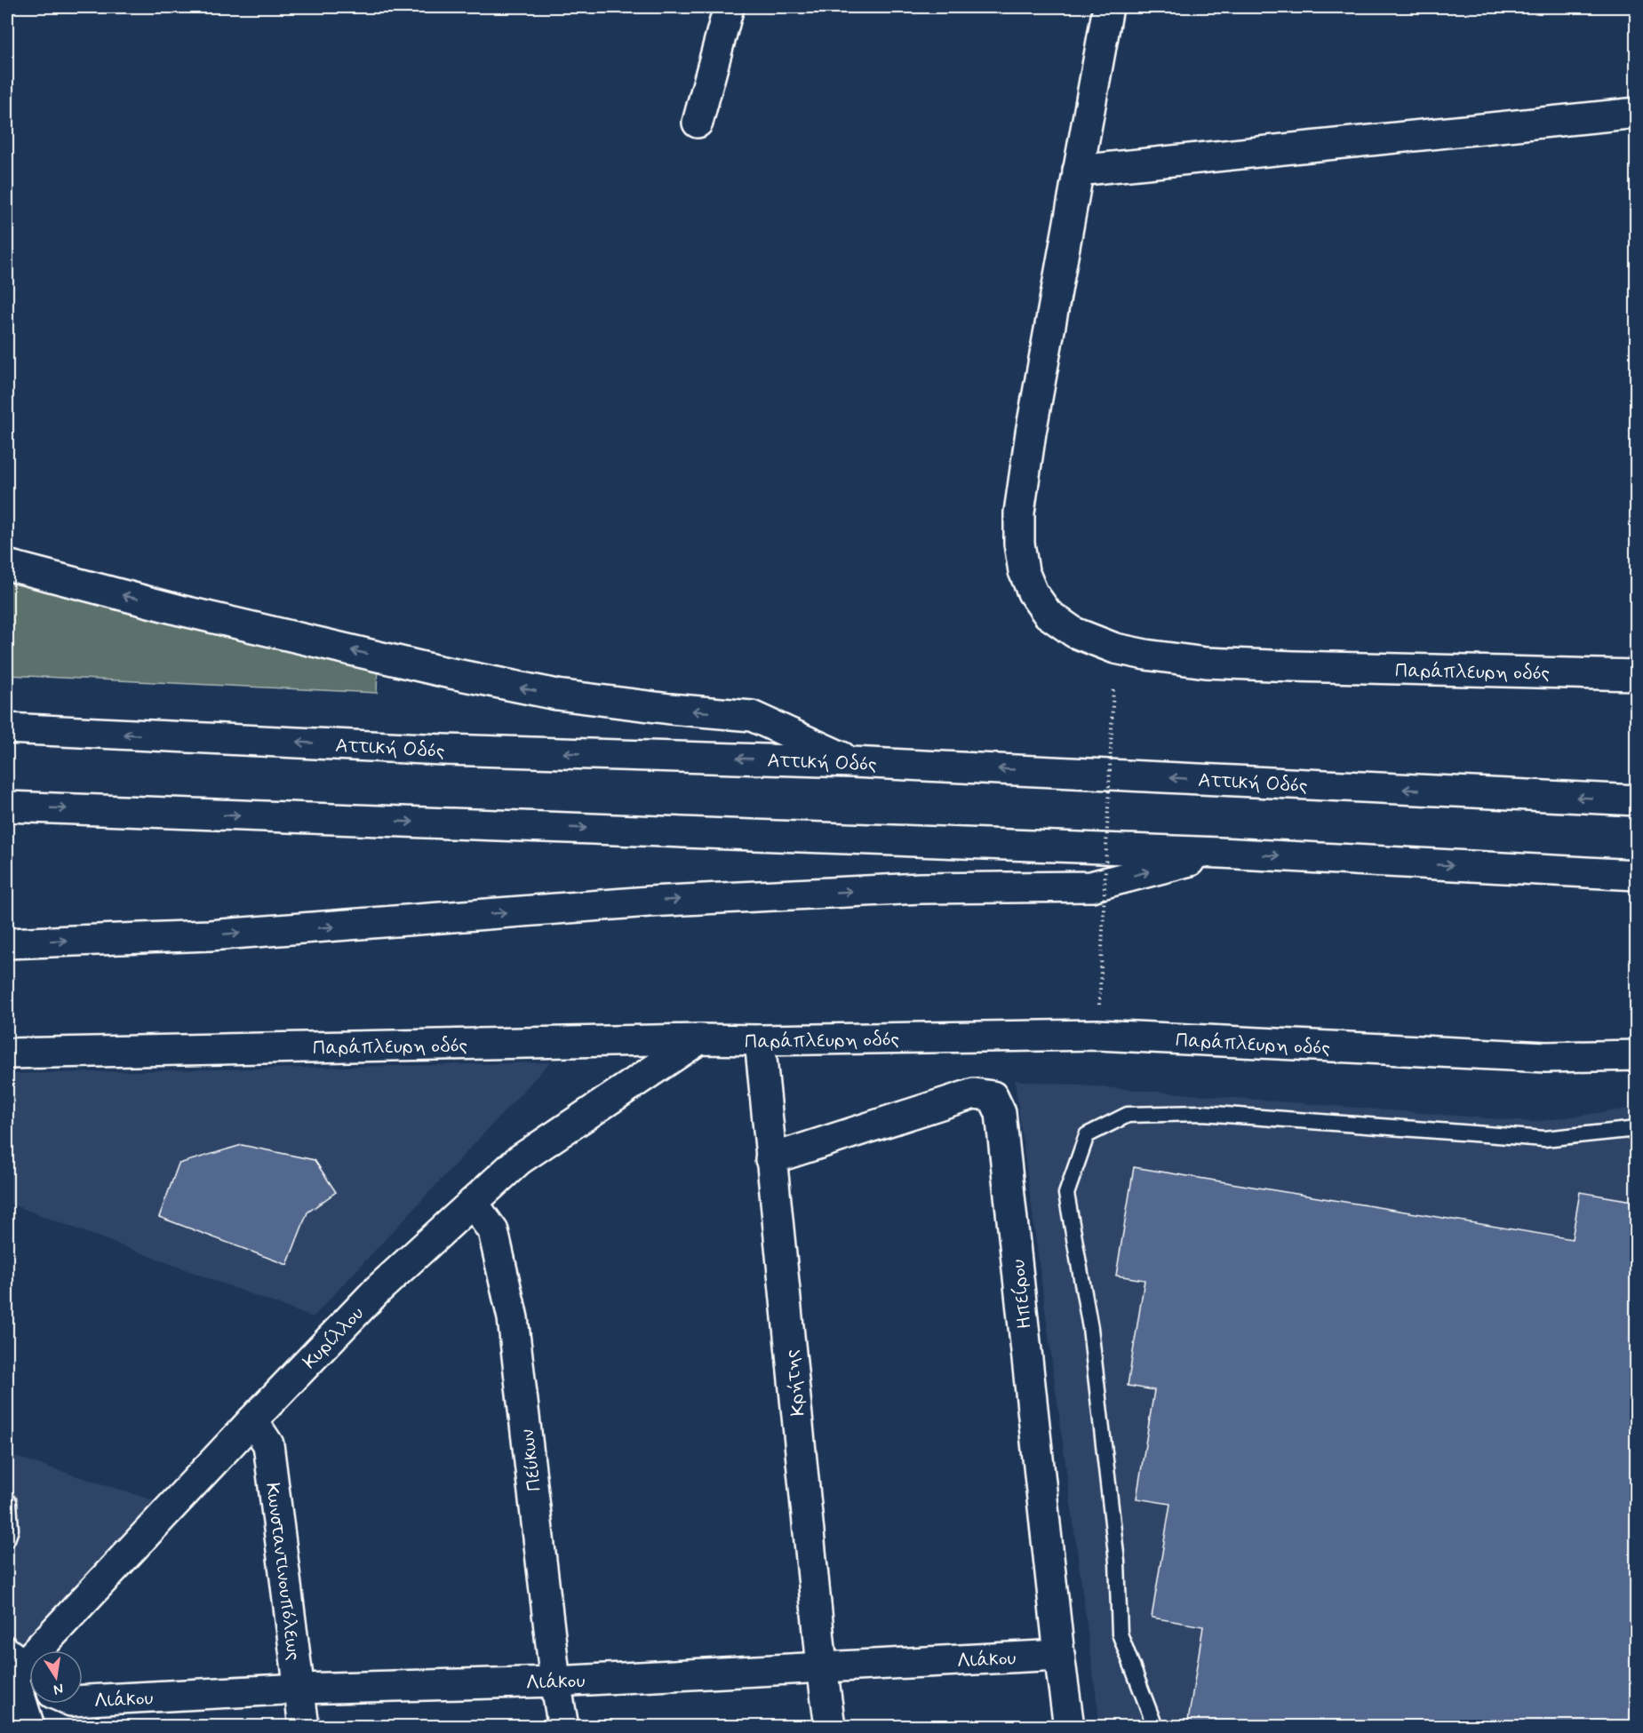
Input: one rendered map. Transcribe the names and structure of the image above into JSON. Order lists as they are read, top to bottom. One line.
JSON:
{"streets":{"main road":["Παράπλευρη οδός","Αττική Οδός","Ηπείρου","Κυρίλλου","Κρήτης","Πεύκων","Κωνσταντινουπόλεως","Λιάκου"]},"crossings":[["Παράπλευρη οδός","Κυρίλλου"],["Παράπλευρη οδός","Κρήτης"],["Ηπείρου","Κρήτης"],["Ηπείρου","Λιάκου"],["Κυρίλλου","Πεύκων"],["Κυρίλλου","Κωνσταντινουπόλεως"],["Κρήτης","Λιάκου"],["Πεύκων","Λιάκου"],["Κωνσταντινουπόλεως","Λιάκου"]],"north":"bottom"}
